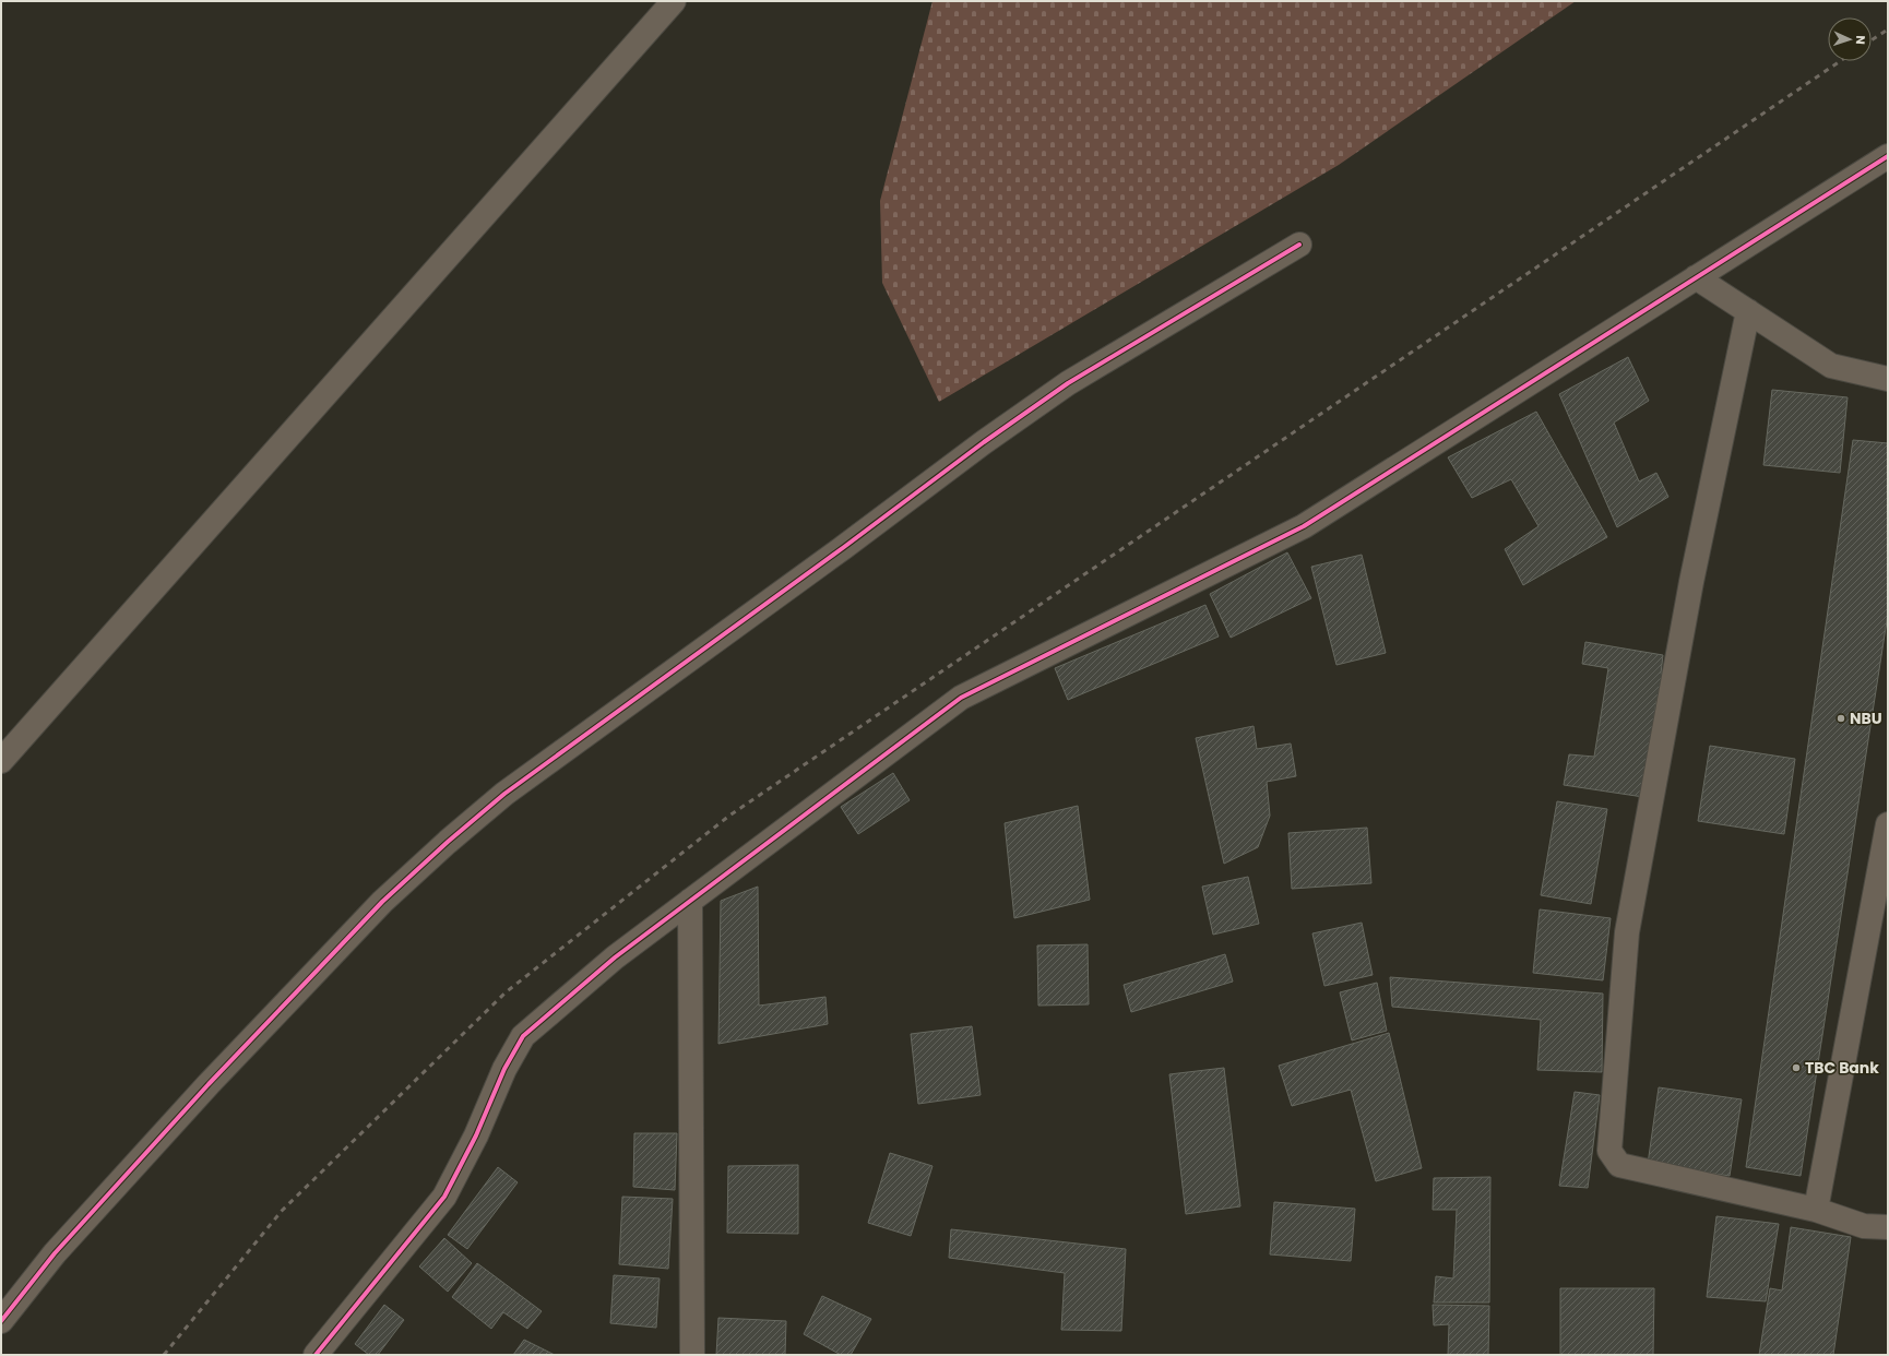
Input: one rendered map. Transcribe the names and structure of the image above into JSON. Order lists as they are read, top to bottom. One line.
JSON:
{"places":["NBU","TBC Bank"],"north":"right"}
